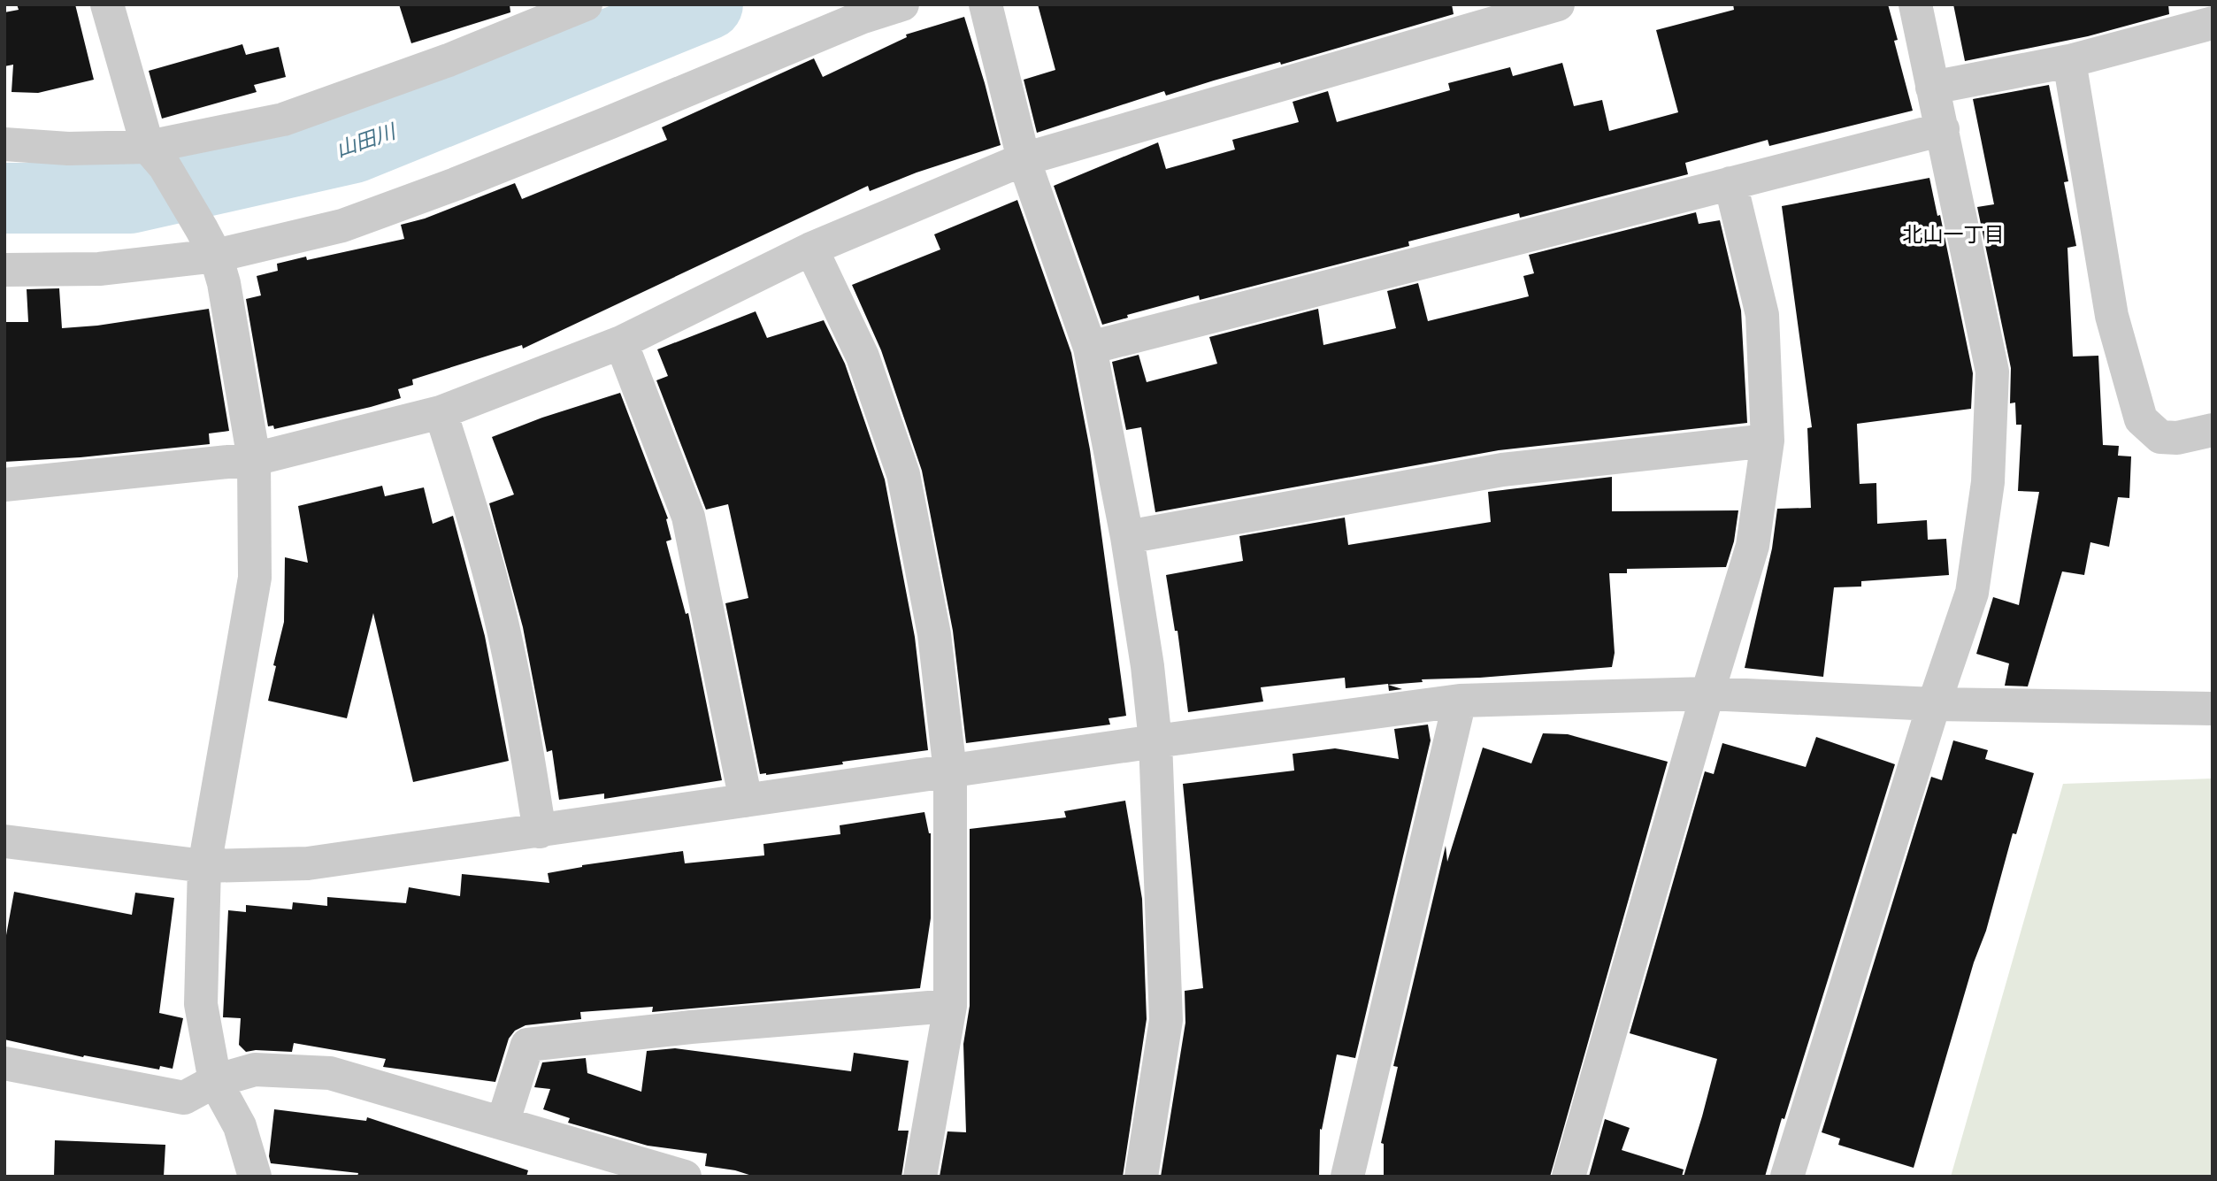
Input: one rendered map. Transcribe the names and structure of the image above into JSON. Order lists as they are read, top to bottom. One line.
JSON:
{"districts":["北山一丁目"],"water":["山田川"]}
